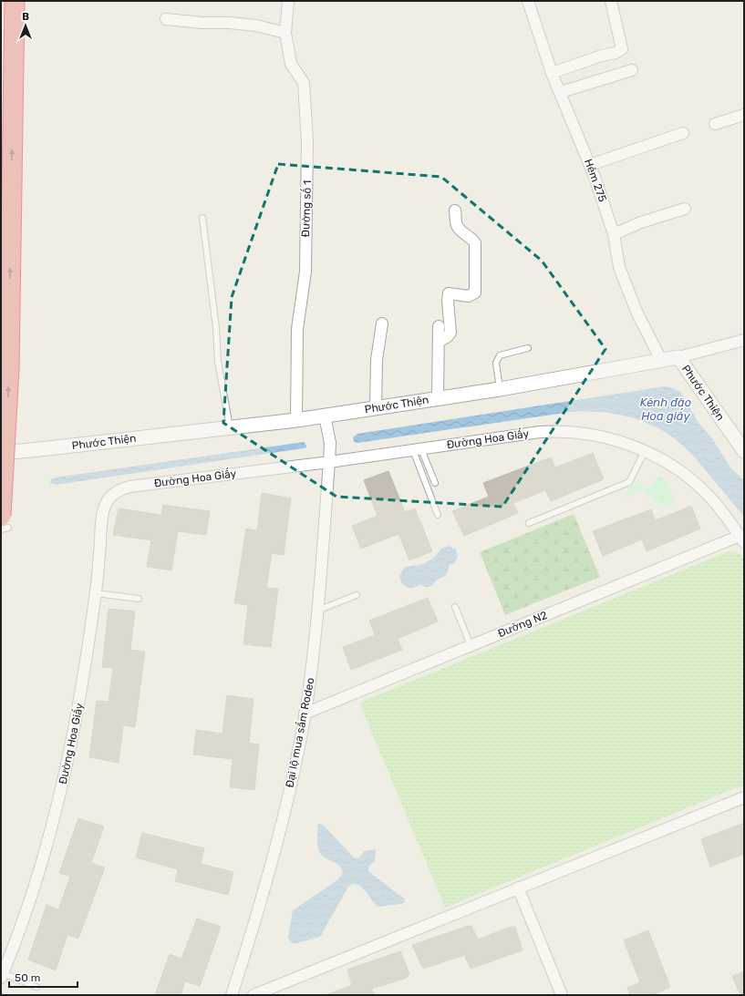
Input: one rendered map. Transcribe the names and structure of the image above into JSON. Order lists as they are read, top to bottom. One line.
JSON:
{"streets":{"street":["Hẻm 275","Đường số 1","Phước Thiện","Đường Hoa Giấy","Đường N2","Đại lộ mua sắm Rodeo"]},"crossings":[["Hẻm 275","Phước Thiện"],["Đường số 1","Phước Thiện"],["Phước Thiện","Đại lộ mua sắm Rodeo"],["Đường Hoa Giấy","Đường N2"],["Đường Hoa Giấy","Đại lộ mua sắm Rodeo"],["Đường N2","Đại lộ mua sắm Rodeo"]],"water":["Kênh đào Hoa giấy"],"scale_bar":"50 m","north":"top"}
